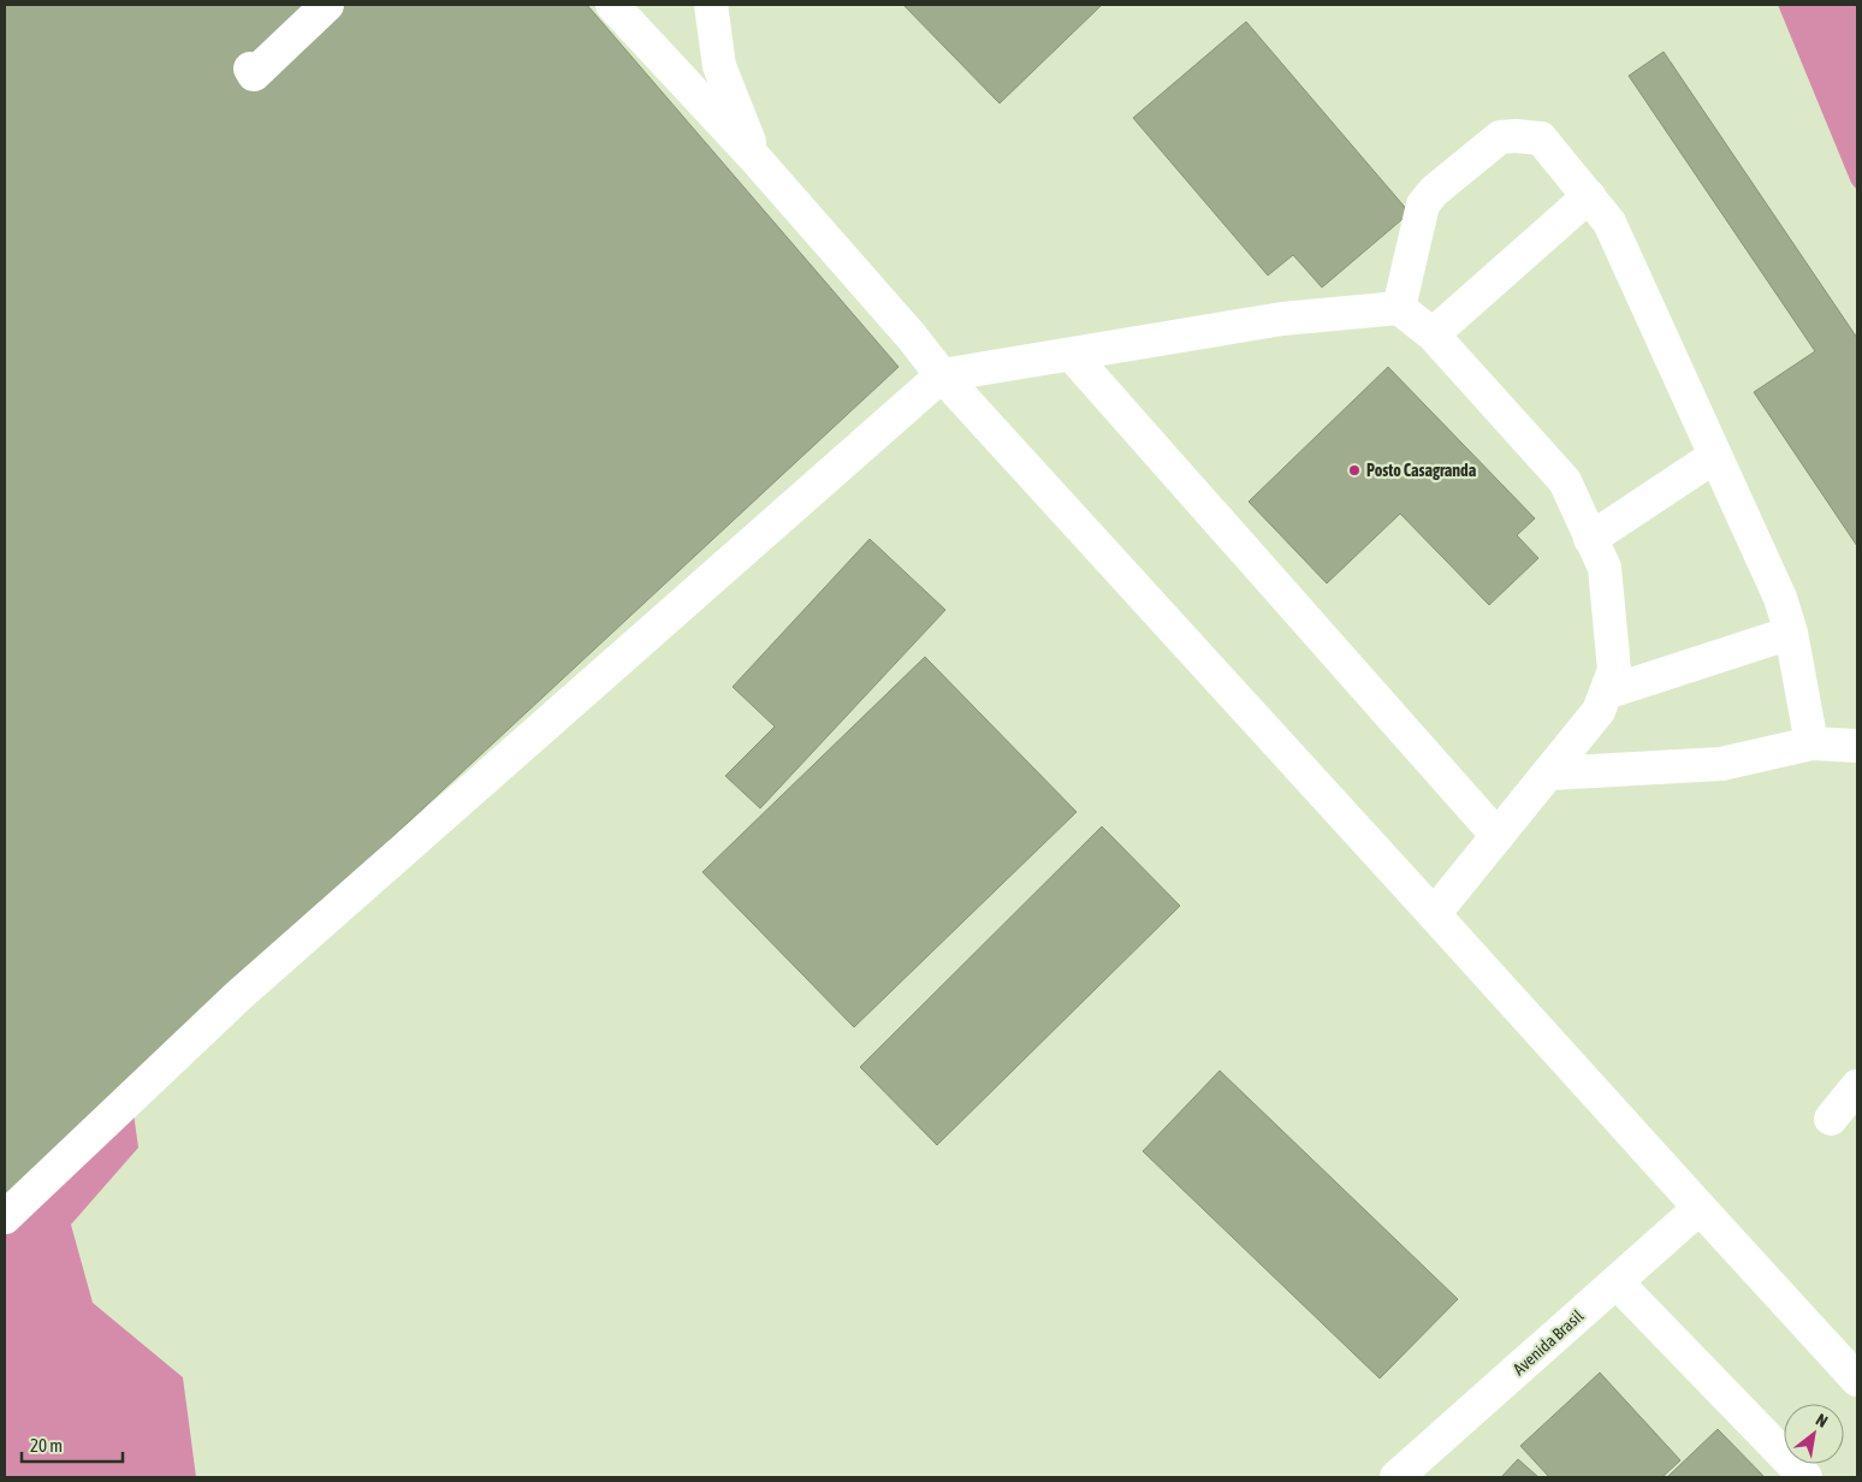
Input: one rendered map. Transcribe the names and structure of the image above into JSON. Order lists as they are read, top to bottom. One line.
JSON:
{"streets":{"main road":["Avenida Brasil"]},"places":["Posto Casagranda"],"scale_bar":"20 m","north":"top right"}
